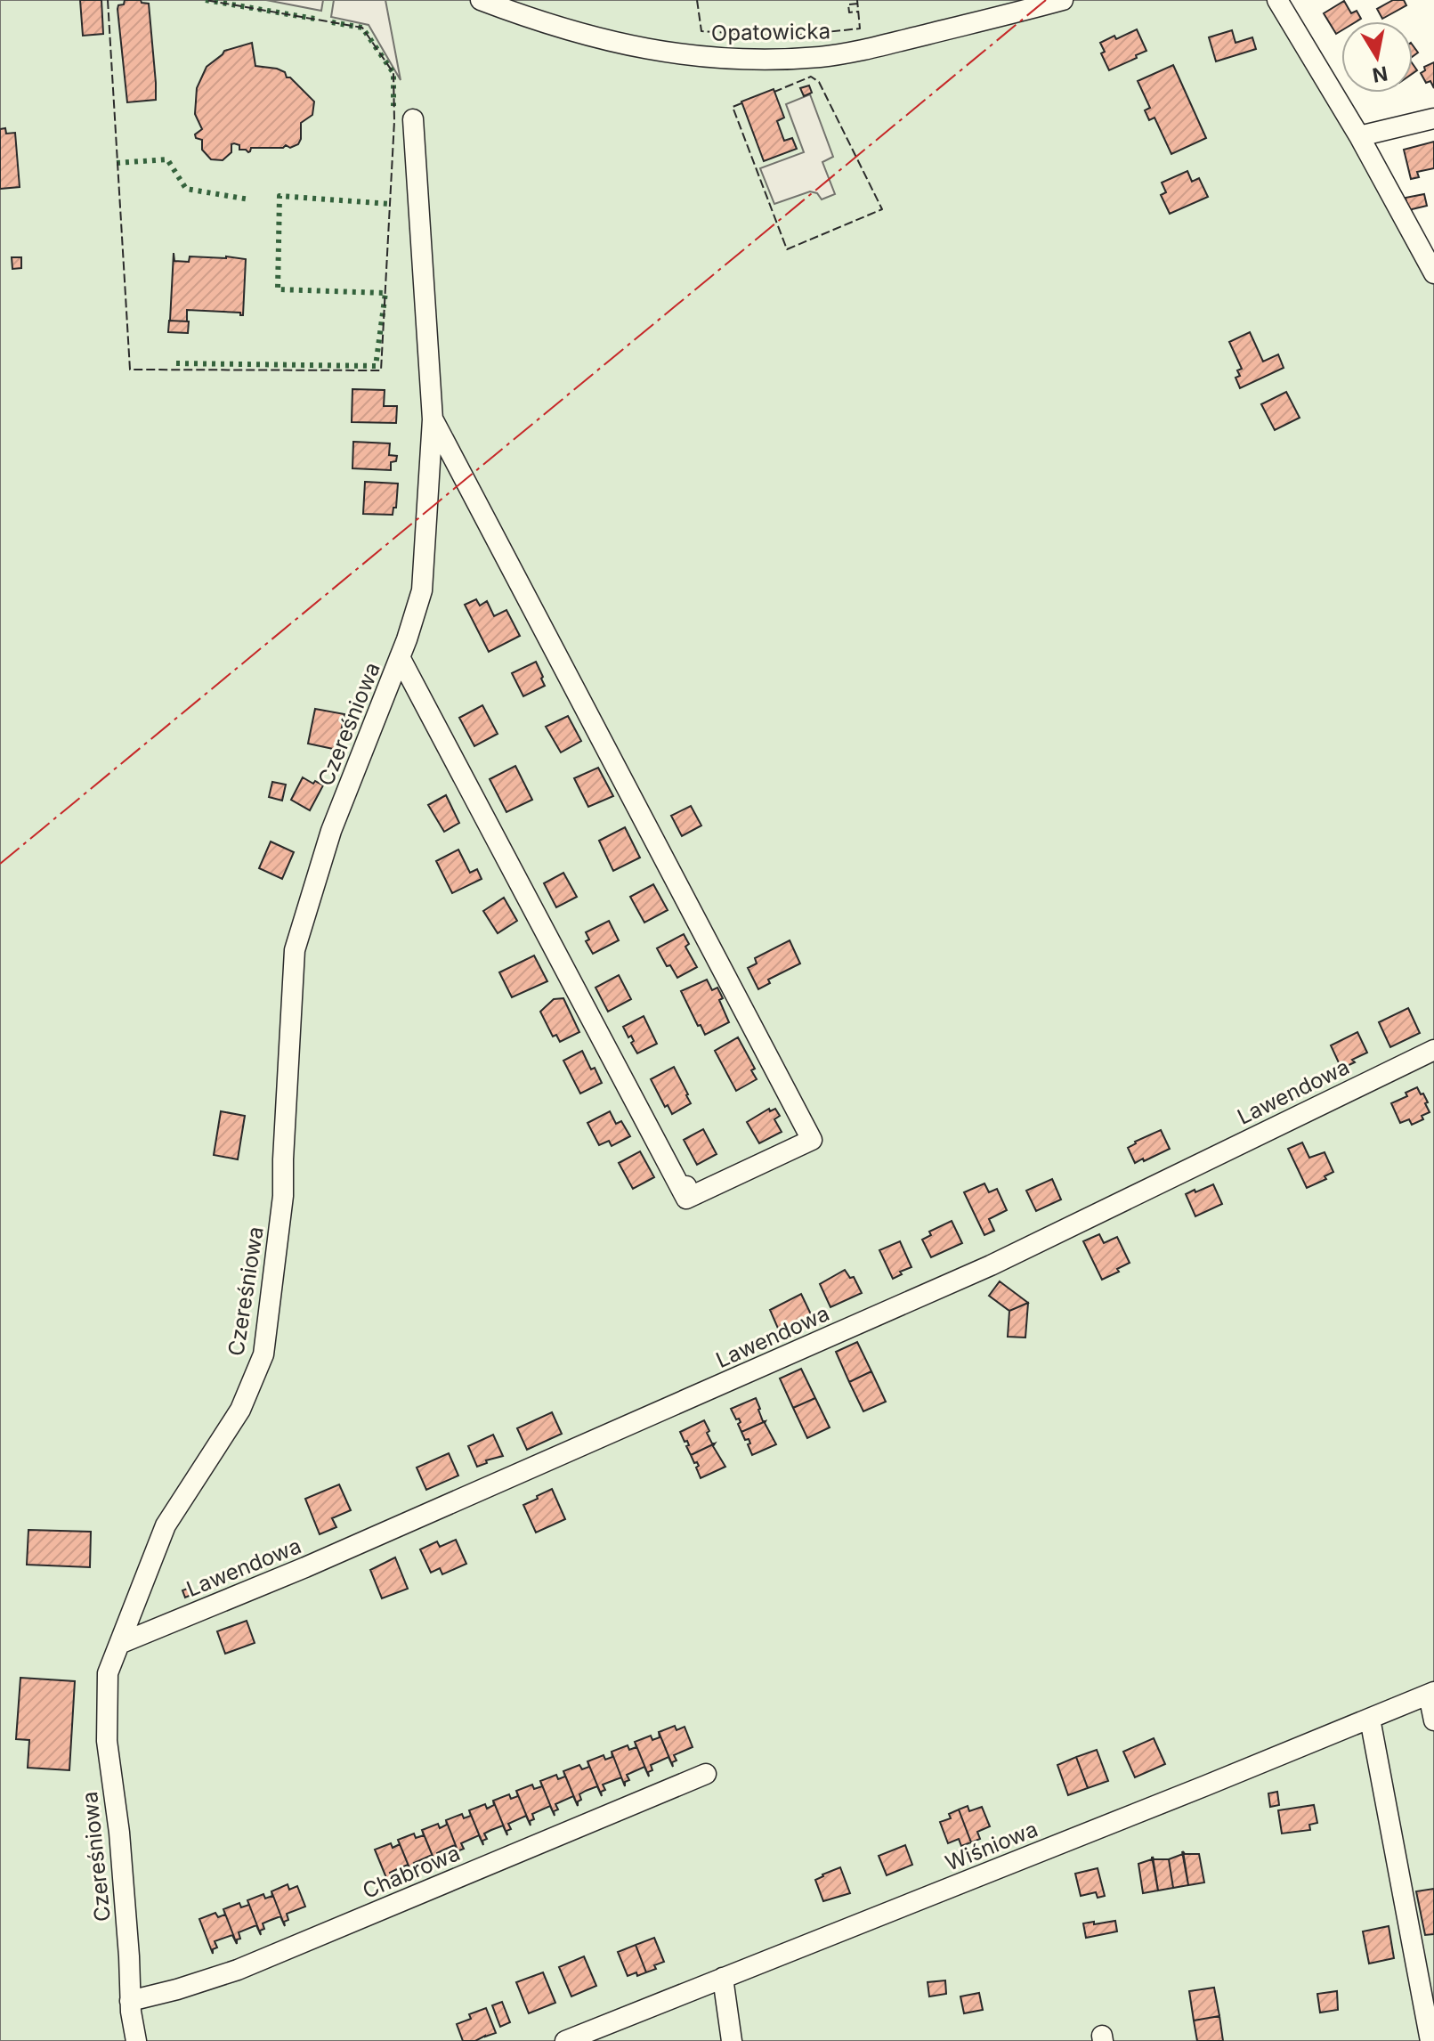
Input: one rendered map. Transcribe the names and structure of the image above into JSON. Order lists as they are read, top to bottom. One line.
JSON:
{"streets":{"street":["Opatowicka","Czereśniowa","Lawendowa","Wiśniowa","Chabrowa"]},"crossings":[["Czereśniowa","Lawendowa"],["Czereśniowa","Chabrowa"]],"north":"bottom"}
